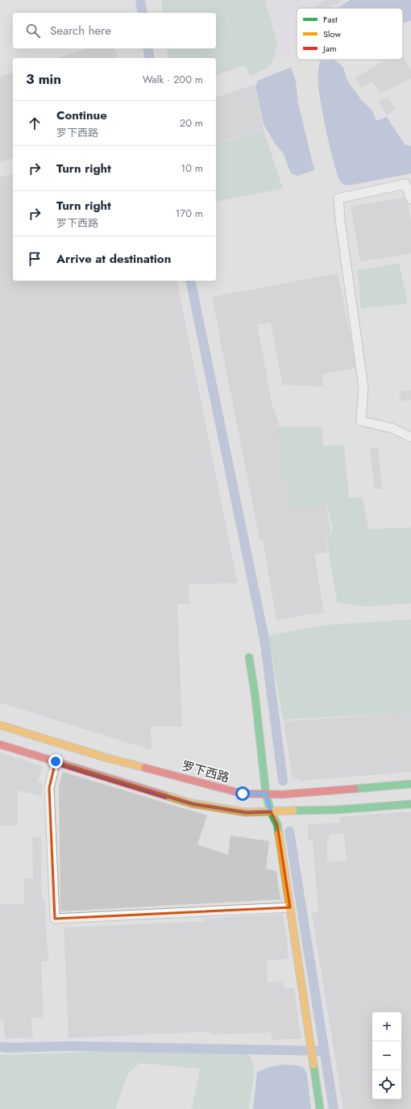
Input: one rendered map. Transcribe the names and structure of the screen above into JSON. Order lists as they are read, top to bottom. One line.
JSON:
{"streets":{"main road":["罗下西路"]},"legend":["Fast","Slow","Jam"],"page":{"search":"Search here","heading":["3 min","Walk · 200 m"],"list":[["Continue","罗下西路","20 m"],["Turn right","10 m"],["Turn right","罗下西路","170 m"],"Arrive at destination"],"map_buttons":["+","−"]}}
